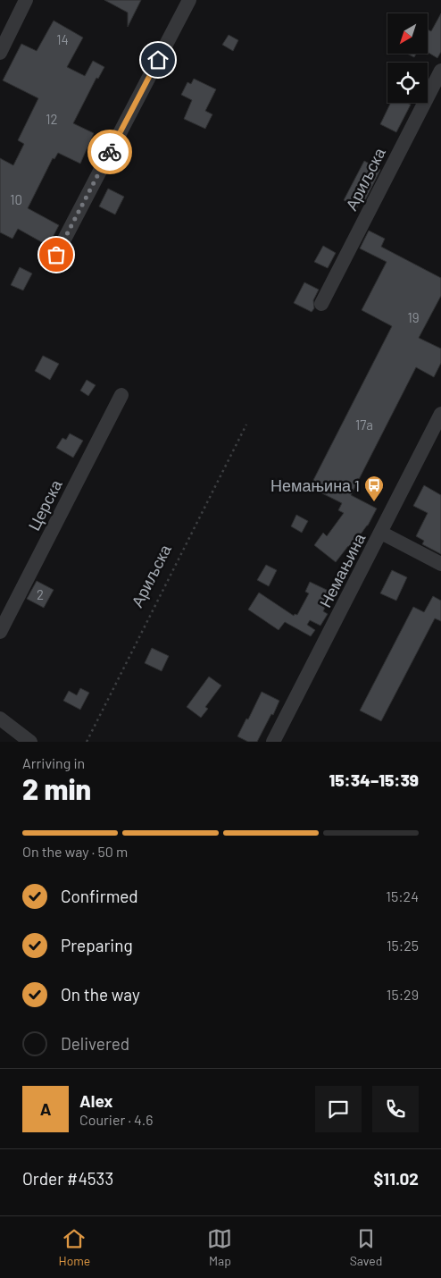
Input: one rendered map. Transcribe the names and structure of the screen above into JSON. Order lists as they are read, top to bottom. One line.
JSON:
{"streets":{"street":["Ариљска","Церска","Немањина"]},"places":{"bus stop":["Немањина 1"]},"house_numbers":["14","12","10","19","17a","2"],"north":"bottom left","page":{"heading":["2 min","Arriving in","15:34–15:39"],"panel":["Alex","Courier · 4.6","Order #4533","$11.02"],"bar":"On the way · 50 m","list":[["Confirmed","15:24"],["Preparing","15:25"],["On the way","15:29"],"Delivered"],"round":"A","tabs":["Home","Map","Saved"]}}
